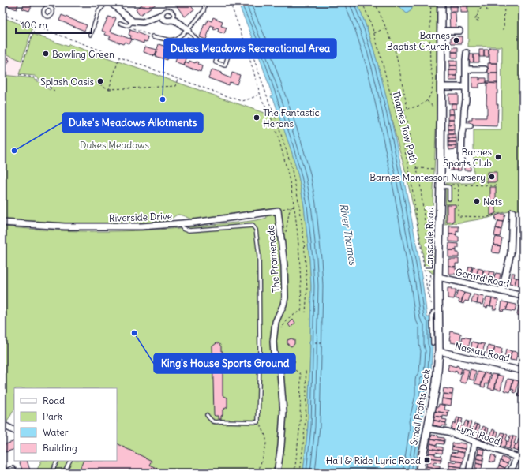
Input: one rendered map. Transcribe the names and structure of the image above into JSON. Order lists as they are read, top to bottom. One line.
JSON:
{"streets":{"main road":["Lonsdale Road"],"street":["Riverside Drive","The Promenade","Gerard Road","Nassau Road","Lyric Road"],"path":["Thames Tow Path"]},"crossings":[["Riverside Drive","The Promenade"],["Lonsdale Road","Gerard Road"],["Lonsdale Road","Nassau Road"],["Lonsdale Road","Lyric Road"]],"water":["River Thames"],"parks":["Dukes Meadows"],"places":{"other":["Barnes Baptist Church","Bowling Green","Splash Oasis","Dukes Meadows Recreational Area","The Fantastic Herons","Duke's Meadows Allotments","Barnes Sports Club","Barnes Montessori Nursery","Nets","King's House Sports Ground"],"transit":["Hail & Ride Lyric Road"]},"legend":["Road","Park","Water","Building"],"scale_bar":"100 m"}
